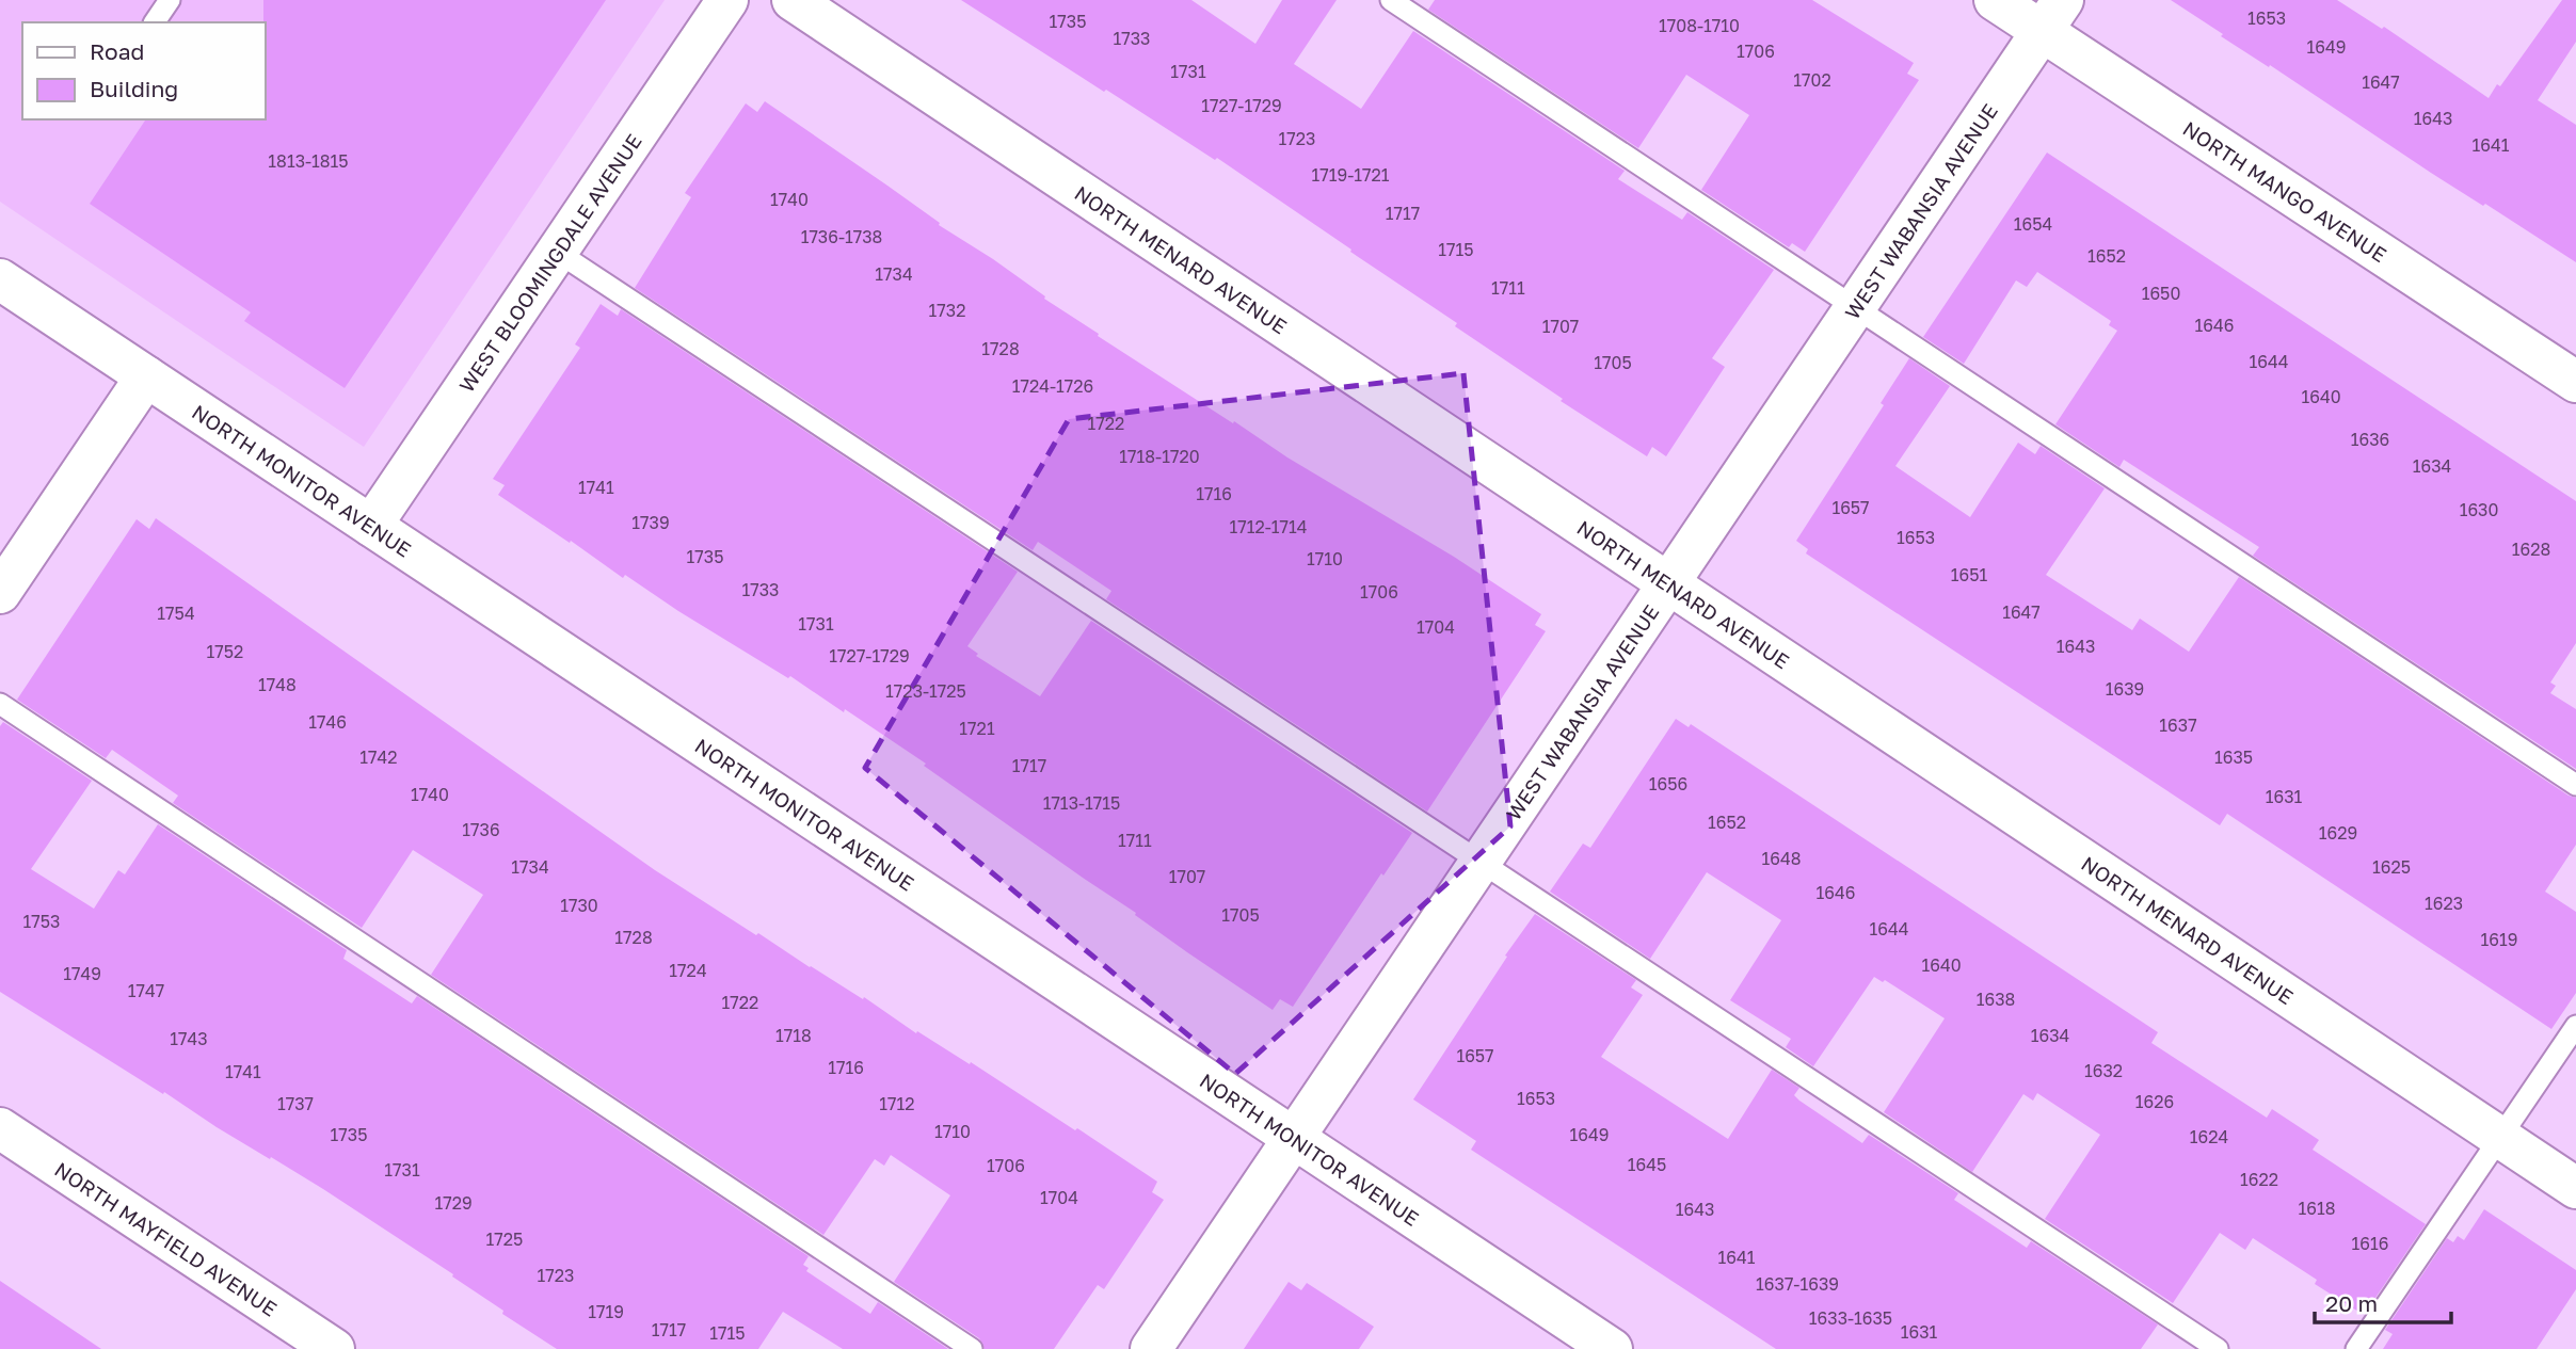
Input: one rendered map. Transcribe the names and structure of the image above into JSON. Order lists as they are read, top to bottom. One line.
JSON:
{"streets":{"street":["NORTH MANGO AVENUE","WEST WABANSIA AVENUE","NORTH MENARD AVENUE","WEST BLOOMINGDALE AVENUE","NORTH MONITOR AVENUE","NORTH MAYFIELD AVENUE"]},"crossings":[["NORTH MANGO AVENUE","WEST WABANSIA AVENUE"],["WEST WABANSIA AVENUE","NORTH MENARD AVENUE"],["WEST WABANSIA AVENUE","NORTH MONITOR AVENUE"],["WEST BLOOMINGDALE AVENUE","NORTH MONITOR AVENUE"]],"house_numbers":["1653","1735","1708-1710","1733","1649","1706","1731","1702","1647","1727-1729","1643","1723","1641","1813-1815","1719-1721","1740","1717","1654","1736-1738","1715","1652","1734","1711","1650","1732","1646","1707","1728","1644","1705","1724-1726","1640","1722","1636","1718-1720","1634","1741","1716","1657","1630","1739","1712-1714","1653","1628","1735","1710","1651","1733","1706","1647","1754","1731","1704","1643","1752","1727-1729","1748","1639","1723-1725","1746","1637","1721","1742","1635","1717","1656","1740","1631","1713-1715","1652","1736","1629","1711","1648","1734","1625","1707","1646","1623","1730","1705","1753","1644","1728","1619","1640","1724","1749","1747","1638","1722","1718","1634","1743","1657","1716","1632","1741","1653","1626","1737","1712","1710","1735","1649","1624","1645","1706","1731","1622","1704","1729","1618","1643","1725","1616","1641","1723","1637-1639","1719","1633-1635","1717","1631","1715"],"legend":["Road","Building"],"scale_bar":"20 m"}
